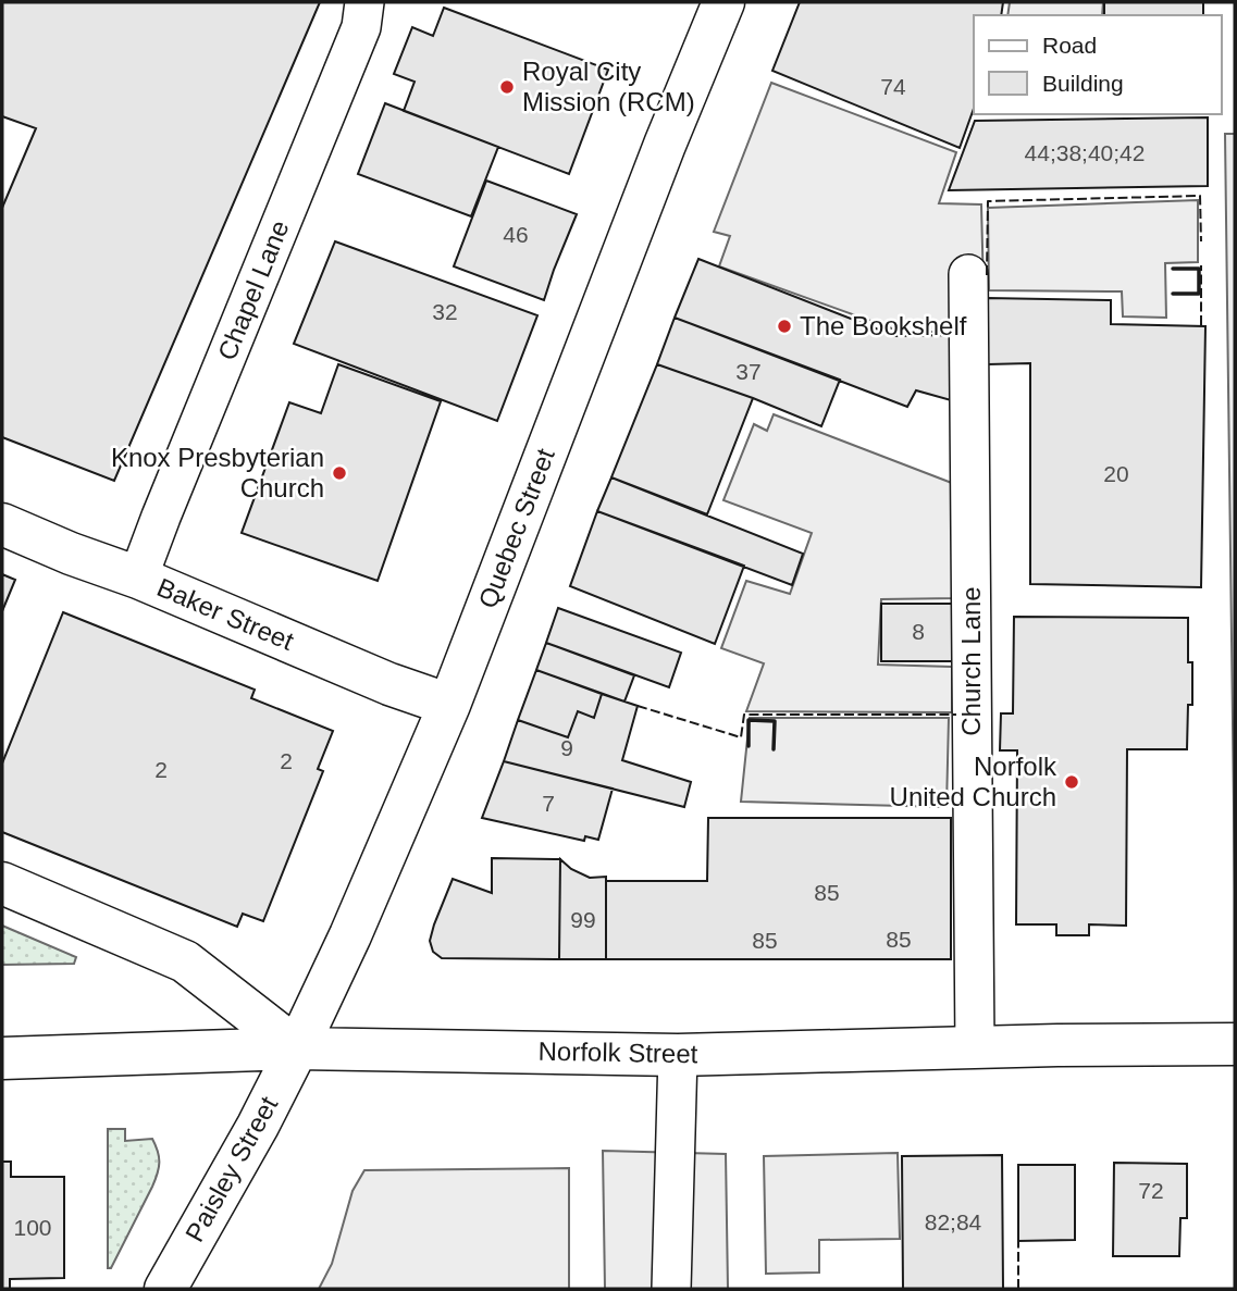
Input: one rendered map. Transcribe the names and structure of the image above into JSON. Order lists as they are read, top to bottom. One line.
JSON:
{"streets":{"street":["Chapel Lane","Quebec Street","Baker Street","Church Lane","Norfolk Street","Paisley Street"]},"crossings":[["Chapel Lane","Baker Street"],["Quebec Street","Baker Street"],["Quebec Street","Norfolk Street"],["Quebec Street","Paisley Street"],["Church Lane","Norfolk Street"],["Norfolk Street","Paisley Street"]],"places":["Royal City Mission (RCM)","The Bookshelf","Knox Presbyterian Church","Norfolk United Church"],"house_numbers":["74","44;38;40;42","46","32","37","20","8","9","2","2","7","85","99","85","85","72","82;84","100"],"legend":["Road","Building"]}
